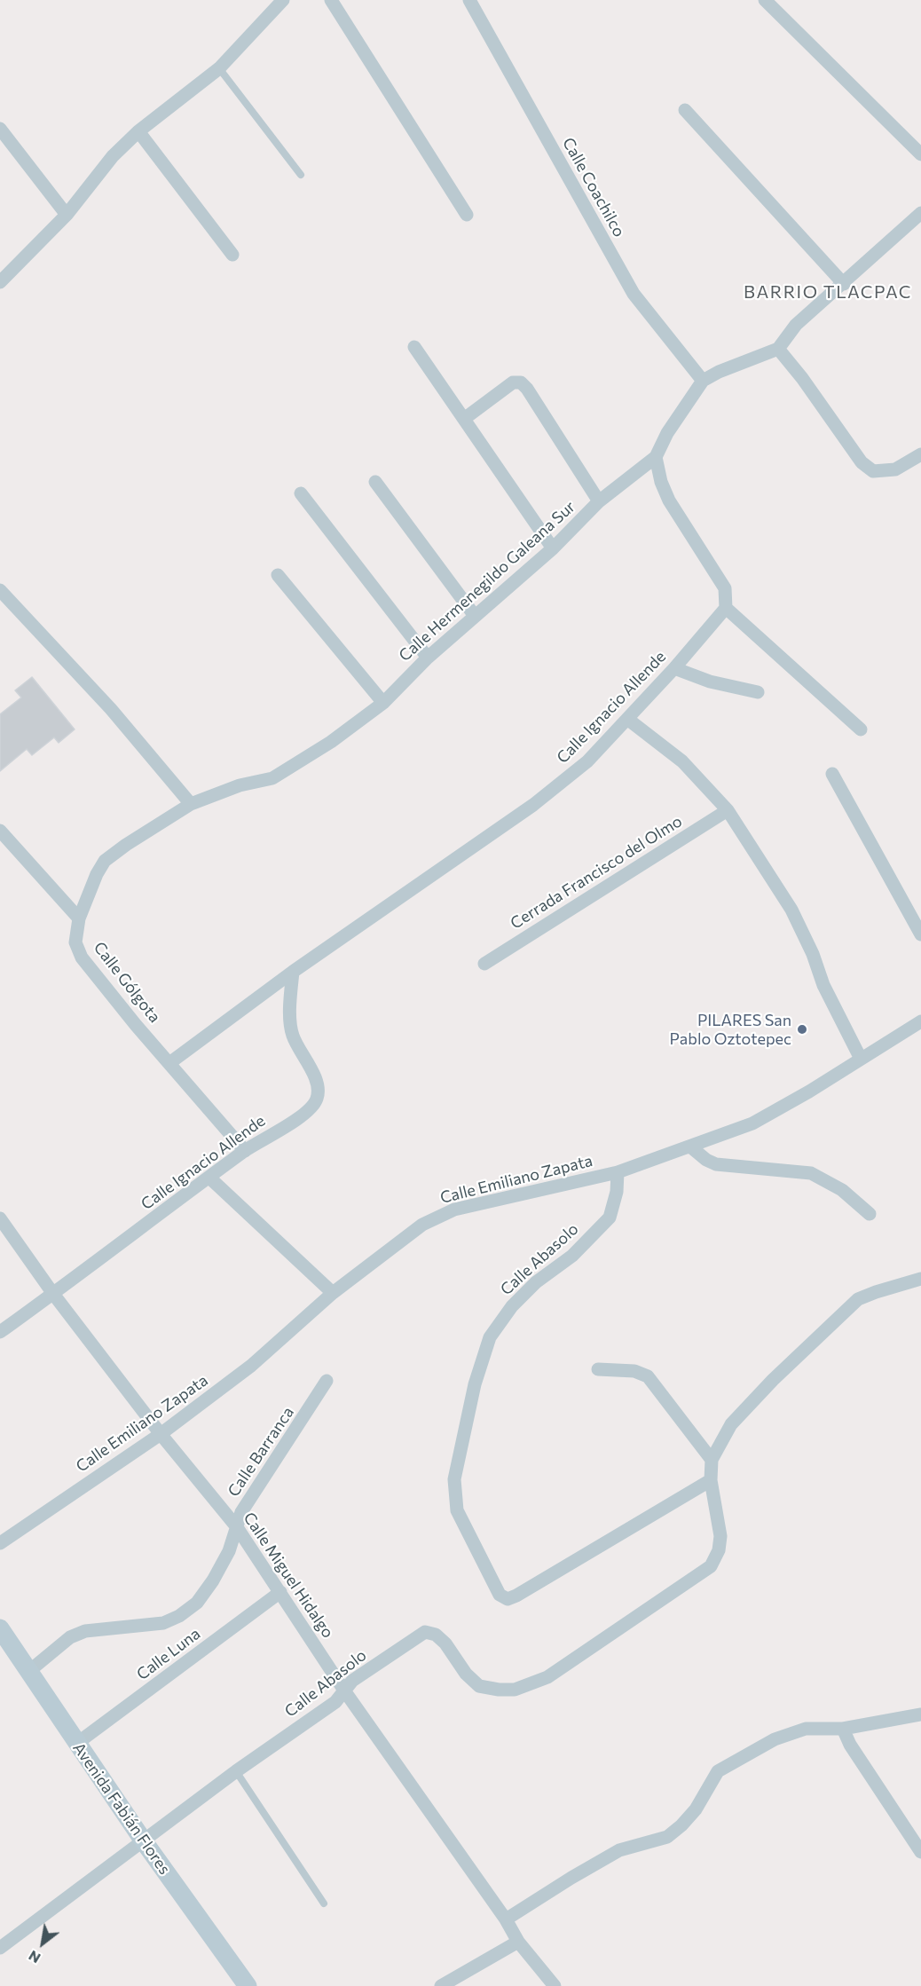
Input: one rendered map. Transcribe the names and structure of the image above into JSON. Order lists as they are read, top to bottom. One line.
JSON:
{"streets":{"main road":["Avenida Fabián Flores"],"street":["Calle Coachilco","Calle Hermenegildo Galeana Sur","Calle Ignacio Allende","Cerrada Francisco del Olmo","Calle Gólgota","Calle Emiliano Zapata","Calle Abasolo","Calle Barranca","Calle Miguel Hidalgo","Calle Luna"]},"crossings":[["Calle Coachilco","Calle Hermenegildo Galeana Sur"],["Calle Hermenegildo Galeana Sur","Calle Gólgota"],["Calle Ignacio Allende","Calle Gólgota"],["Calle Ignacio Allende","Calle Miguel Hidalgo"],["Calle Emiliano Zapata","Calle Abasolo"],["Calle Emiliano Zapata","Calle Miguel Hidalgo"],["Calle Abasolo","Calle Miguel Hidalgo"],["Calle Abasolo","Avenida Fabián Flores"],["Calle Barranca","Calle Miguel Hidalgo"],["Calle Barranca","Avenida Fabián Flores"],["Calle Miguel Hidalgo","Calle Luna"],["Calle Luna","Avenida Fabián Flores"]],"districts":["BARRIO TLACPAC"],"places":["PILARES San Pablo Oztotepec"],"north":"bottom left"}
